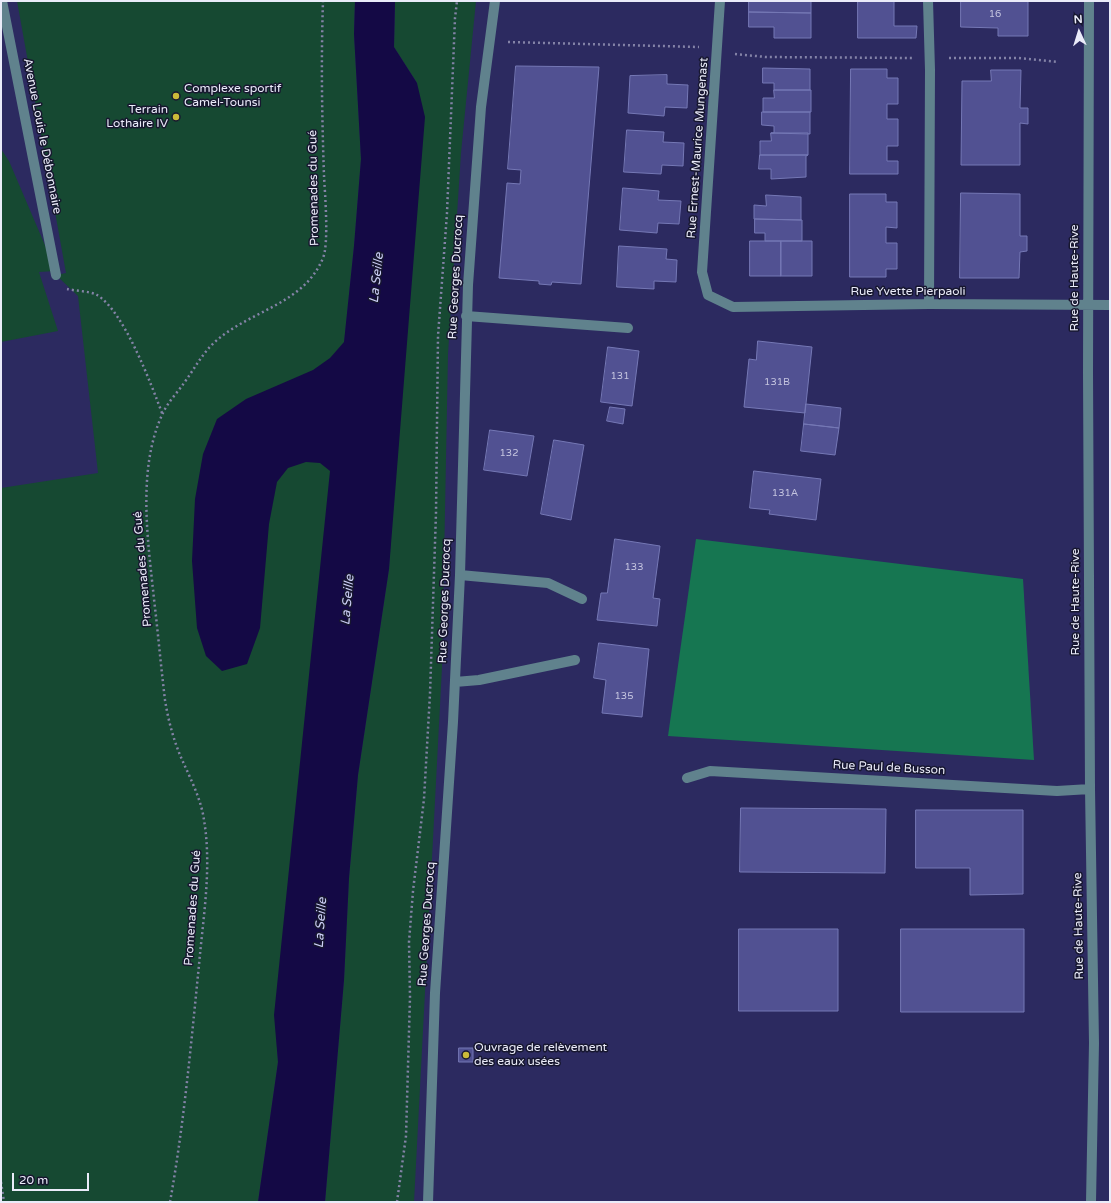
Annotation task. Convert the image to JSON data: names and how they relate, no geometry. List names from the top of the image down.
{
  "streets": {
    "street": [
      "Avenue Louis le Débonnaire",
      "Rue Ernest-Maurice Mungenast",
      "Rue Georges Ducrocq",
      "Rue de Haute-Rive",
      "Rue Yvette Pierpaoli",
      "Rue Paul de Busson"
    ],
    "path": ["Promenades du Gué"]
  },
  "crossings": [
    ["Rue Ernest-Maurice Mungenast", "Rue Yvette Pierpaoli"],
    ["Rue de Haute-Rive", "Rue Yvette Pierpaoli"],
    ["Rue de Haute-Rive", "Rue Paul de Busson"]
  ],
  "water": ["La Seille"],
  "places": ["Complexe sportif Camel-Tounsi", "Terrain Lothaire IV", "Ouvrage de relèvement des eaux usées"],
  "house_numbers": [
    "16",
    "131",
    "131B",
    "132",
    "131A",
    "133",
    "135"
  ],
  "scale_bar": "20 m",
  "north": "top"
}
